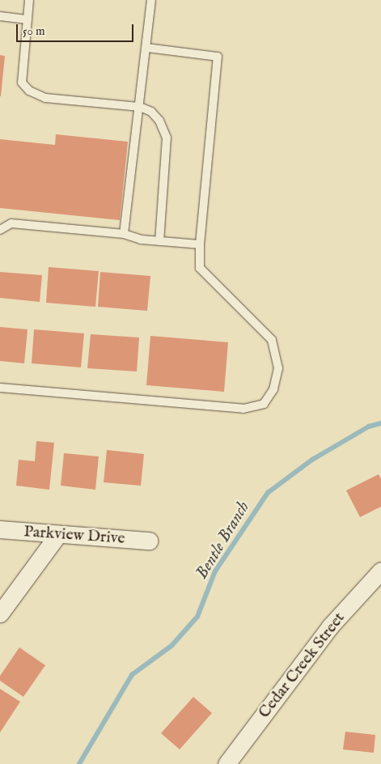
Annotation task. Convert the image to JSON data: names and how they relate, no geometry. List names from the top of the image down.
{
  "streets": {
    "street": ["Parkview Drive", "Cedar Creek Street"]
  },
  "water": ["Bentle Branch"],
  "scale_bar": "50 m"
}
